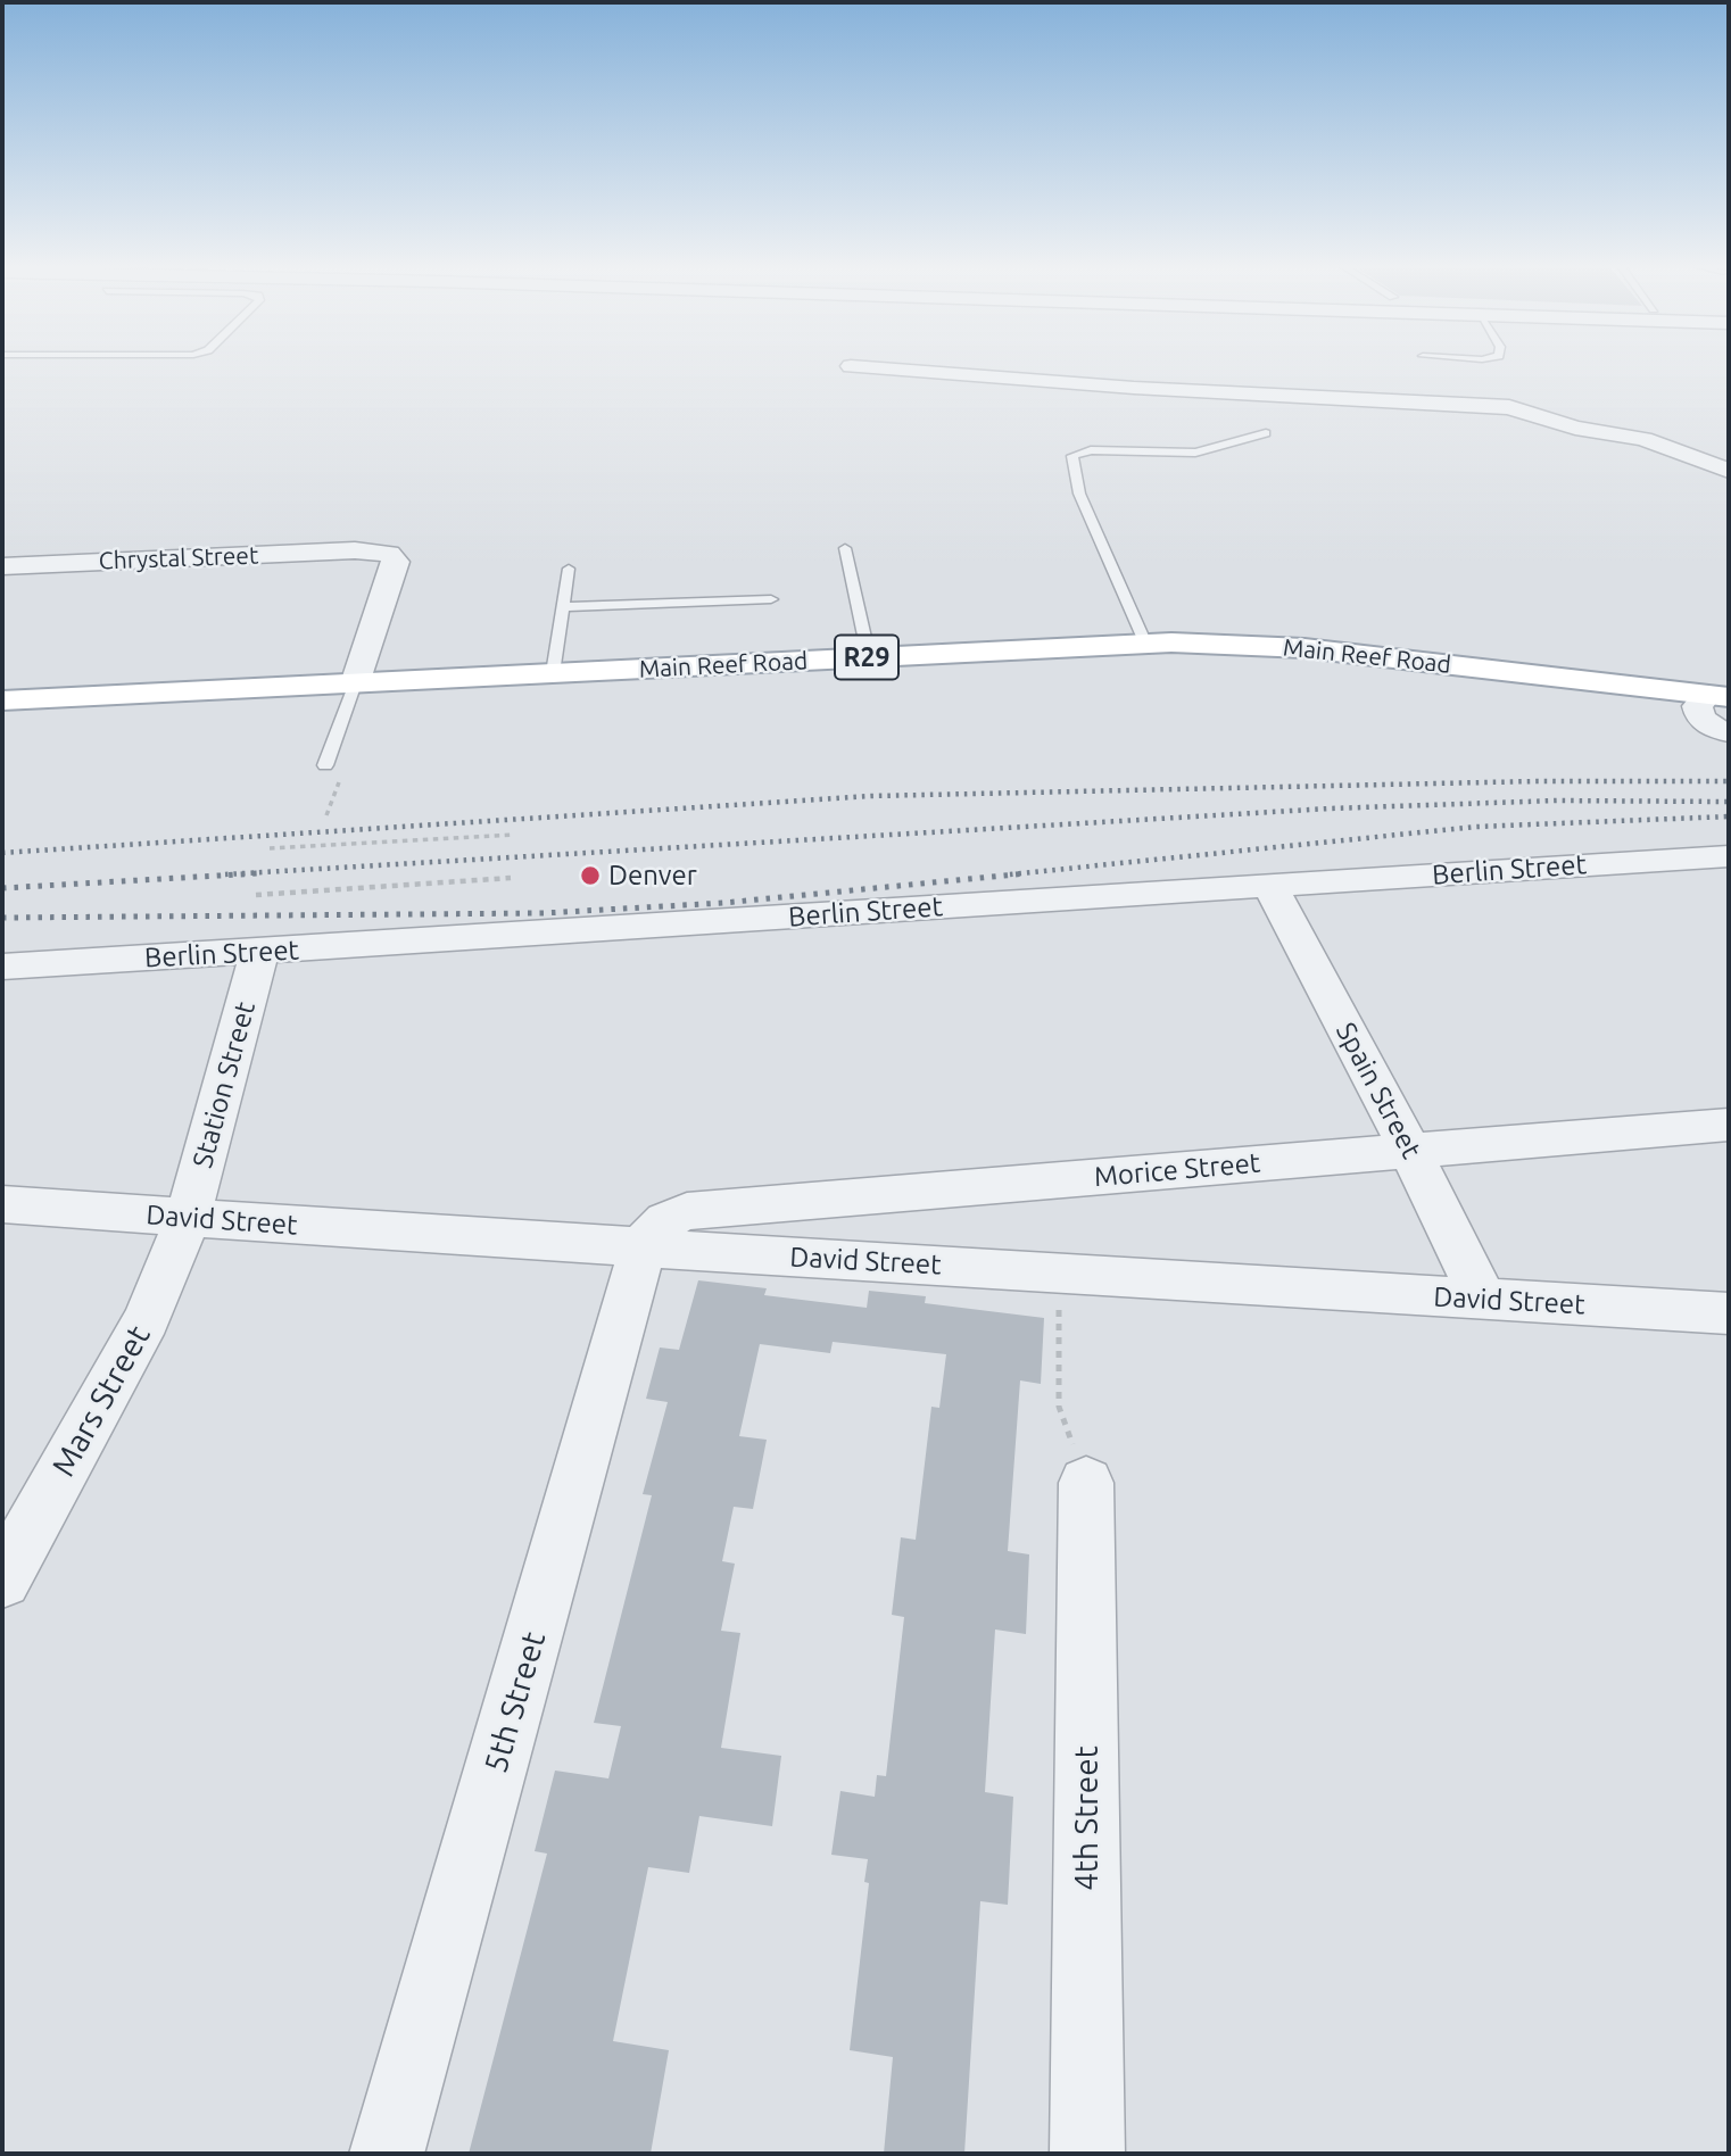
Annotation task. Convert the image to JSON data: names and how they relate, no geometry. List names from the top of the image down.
{
  "streets": {
    "main road": ["Main Reef Road", "R29"],
    "street": [
      "Chrystal Street",
      "Berlin Street",
      "Station Street",
      "Spain Street",
      "Morice Street",
      "David Street",
      "Mars Street",
      "5th Street",
      "4th Street"
    ]
  },
  "crossings": [
    ["Chrystal Street", "Main Reef Road"],
    ["Berlin Street", "Station Street"],
    ["Berlin Street", "Spain Street"],
    ["Station Street", "David Street"],
    ["Station Street", "Mars Street"],
    ["Spain Street", "Morice Street"],
    ["Spain Street", "David Street"],
    ["Morice Street", "David Street"],
    ["Morice Street", "5th Street"],
    ["David Street", "Mars Street"],
    ["David Street", "5th Street"]
  ],
  "places": ["Denver"]
}
